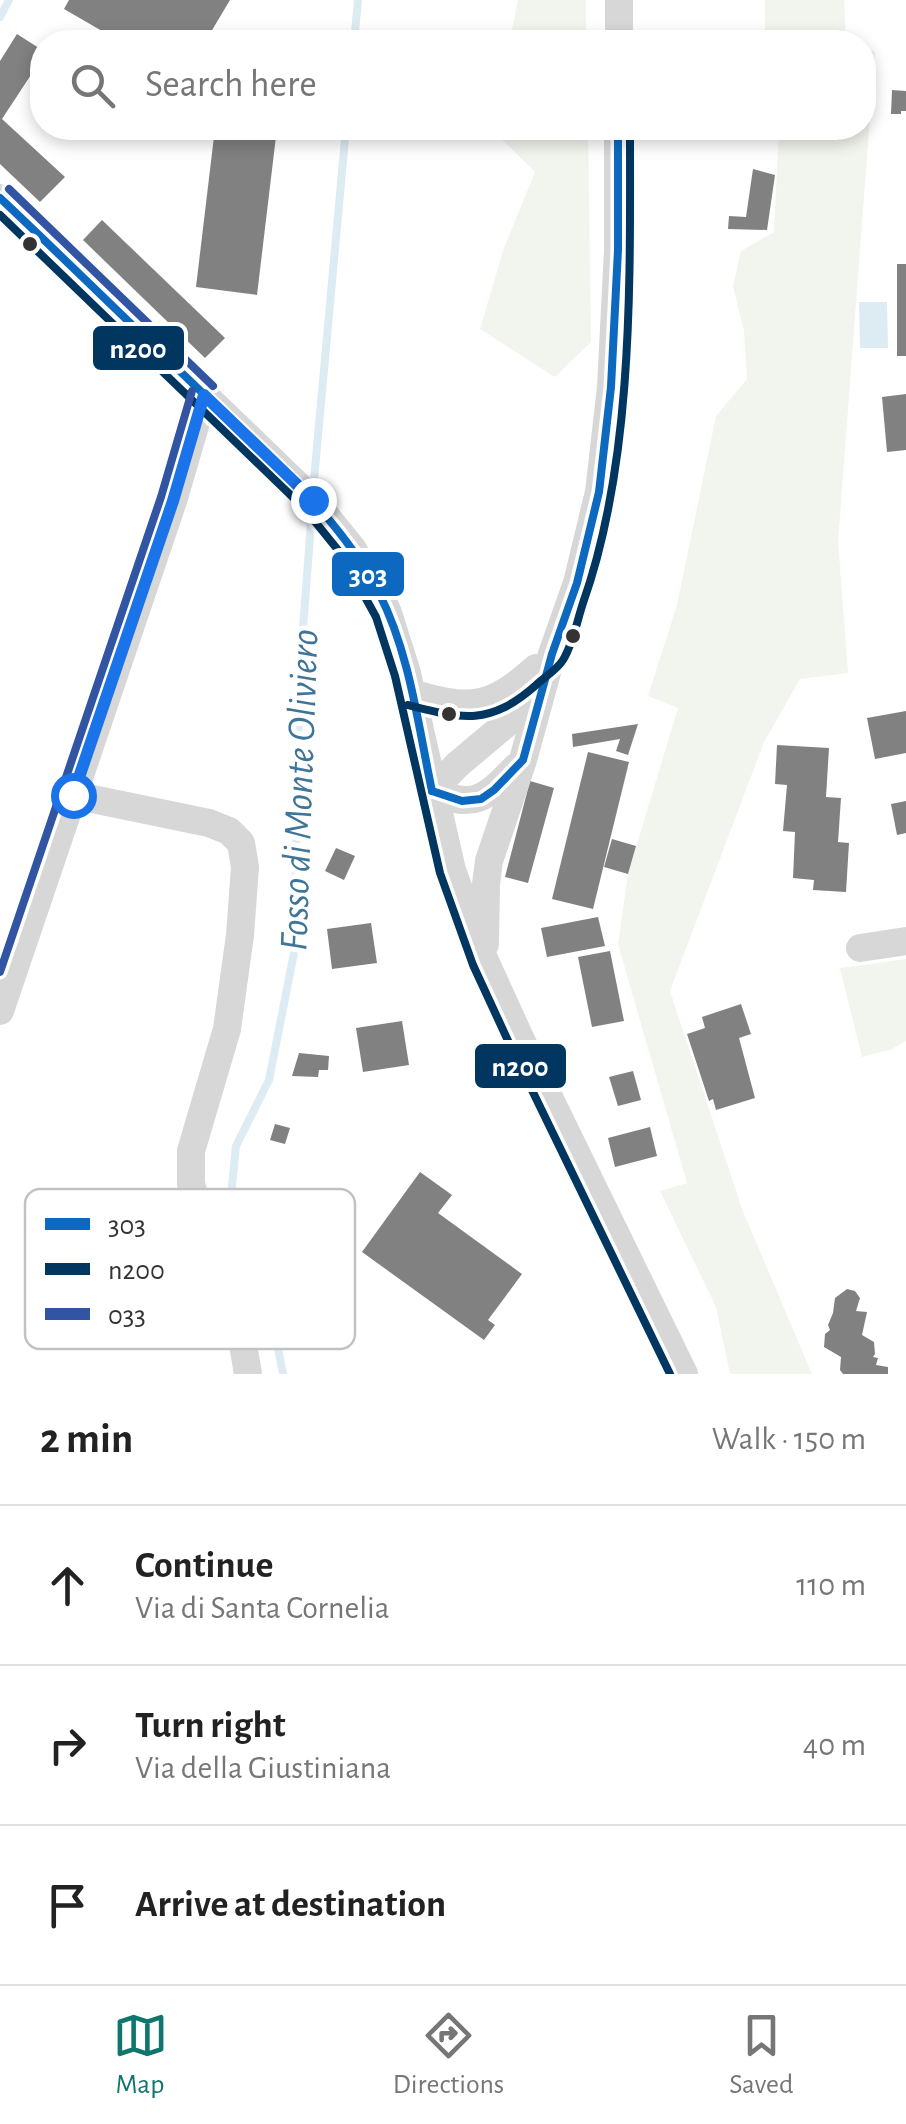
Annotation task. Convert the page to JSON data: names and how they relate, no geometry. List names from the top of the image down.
{
  "water": ["Fosso di Monte Oliviero"],
  "lines": ["transit line 303", "transit line n200", "transit line 033"],
  "legend": ["303", "n200", "033"],
  "page": {
    "search": "Search here",
    "heading": ["2 min", "Walk · 150 m"],
    "list": [
      ["Continue", "Via di Santa Cornelia", "110 m"],
      ["Turn right", "Via della Giustiniana", "40 m"],
      "Arrive at destination"
    ],
    "nav": ["Map", "Directions", "Saved"]
  }
}
